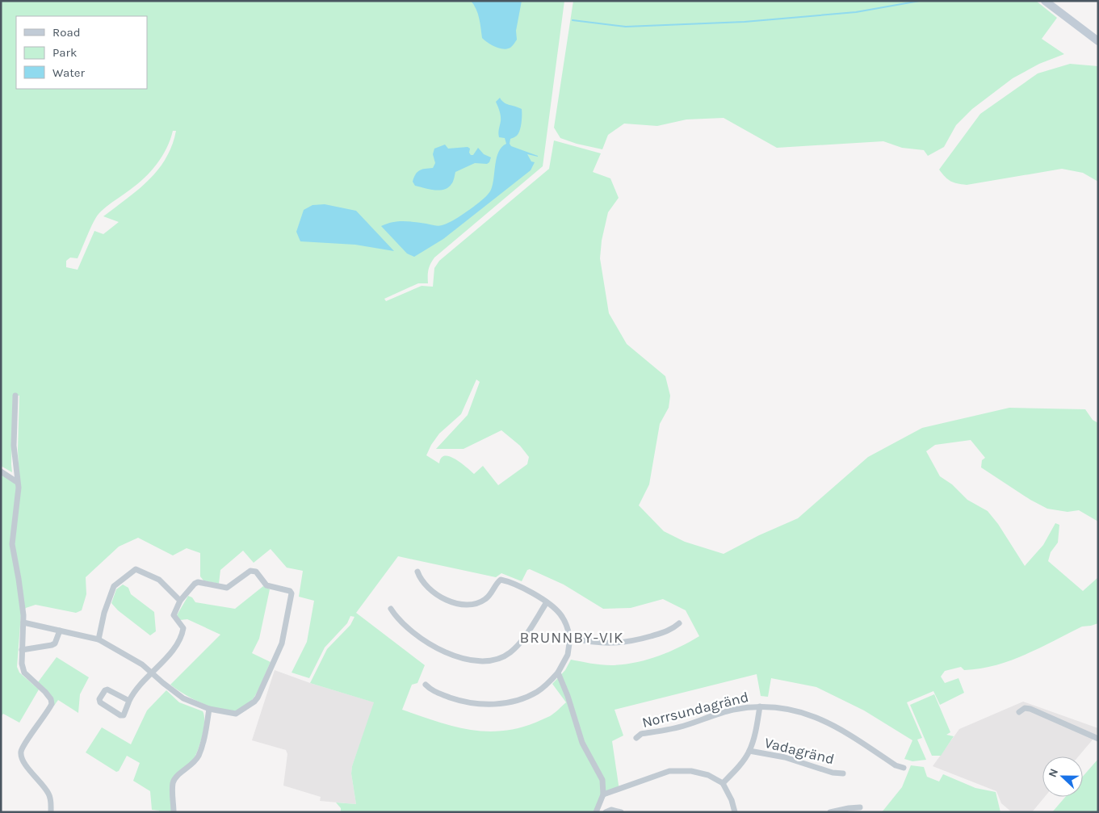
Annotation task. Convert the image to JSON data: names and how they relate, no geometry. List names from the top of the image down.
{
  "streets": {
    "street": ["Norrsundagränd", "Vadagränd"]
  },
  "districts": ["BRUNNBY-VIK"],
  "legend": ["Road", "Park", "Water"],
  "north": "left"
}
